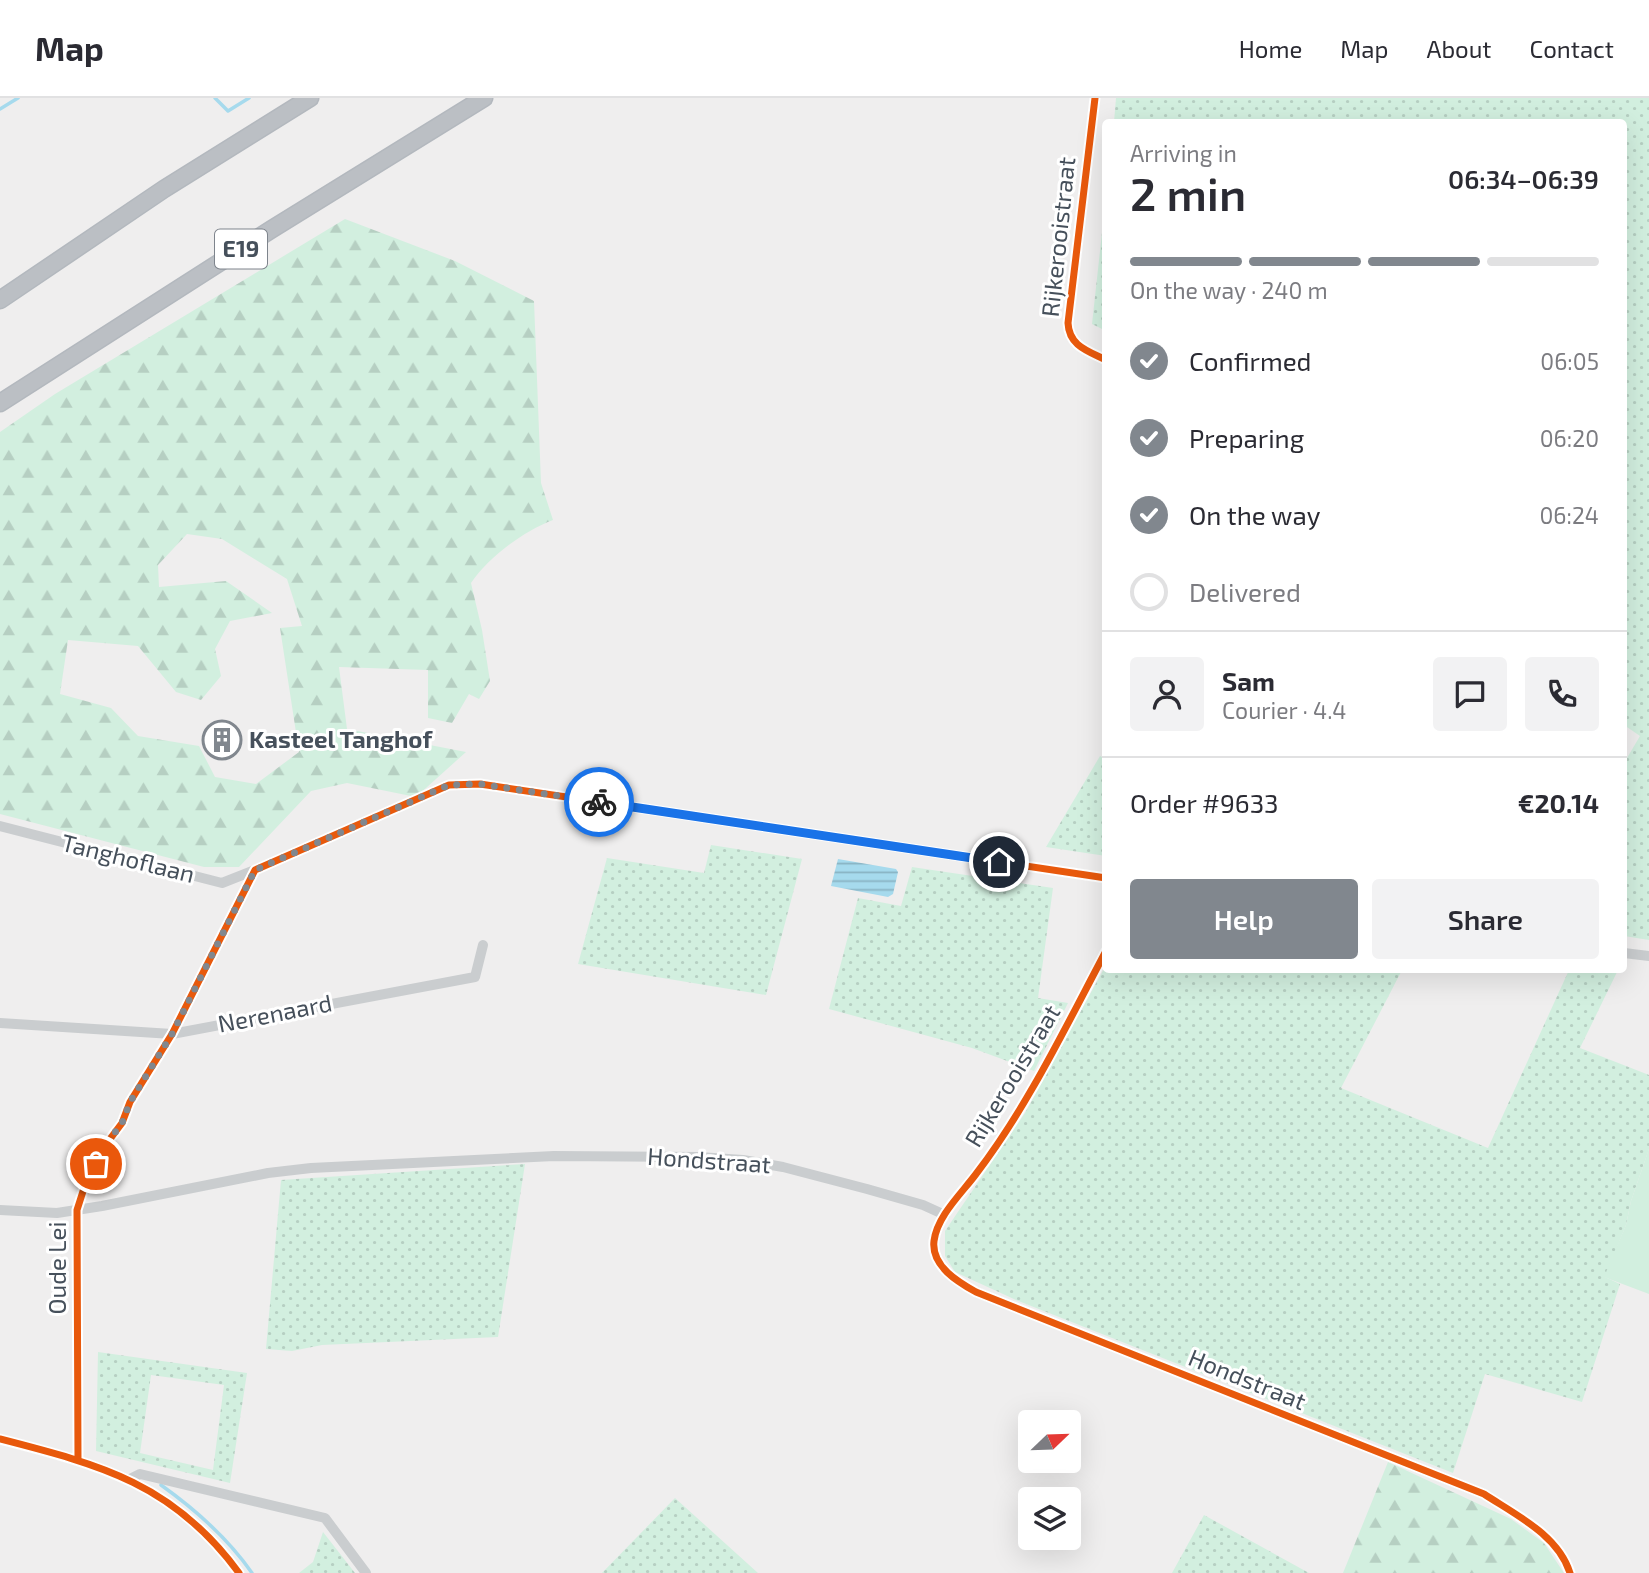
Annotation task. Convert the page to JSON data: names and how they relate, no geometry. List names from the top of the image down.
{
  "streets": {
    "highway": ["E19"],
    "street": [
      "Rijkerooistraat",
      "Tanghoflaan",
      "Nerenaard",
      "Hondstraat",
      "Oude Lei"
    ]
  },
  "crossings": [
    ["Rijkerooistraat", "Hondstraat"],
    ["Tanghoflaan", "Oude Lei"],
    ["Nerenaard", "Oude Lei"],
    ["Hondstraat", "Oude Lei"]
  ],
  "places": {
    "building": ["Kasteel Tanghof"]
  },
  "north": "top right",
  "page": {
    "header": "Map",
    "nav": [
      "Home",
      "Map",
      "About",
      "Contact"
    ],
    "heading": ["2 min", "Arriving in", "06:34–06:39"],
    "panel": [
      "Sam",
      "Courier · 4.4",
      "Order #9633",
      "€20.14"
    ],
    "bar": "On the way · 240 m",
    "list": [
      ["Confirmed", "06:05"],
      ["Preparing", "06:20"],
      ["On the way", "06:24"],
      "Delivered"
    ],
    "buttons": ["Help", "Share"]
  }
}
